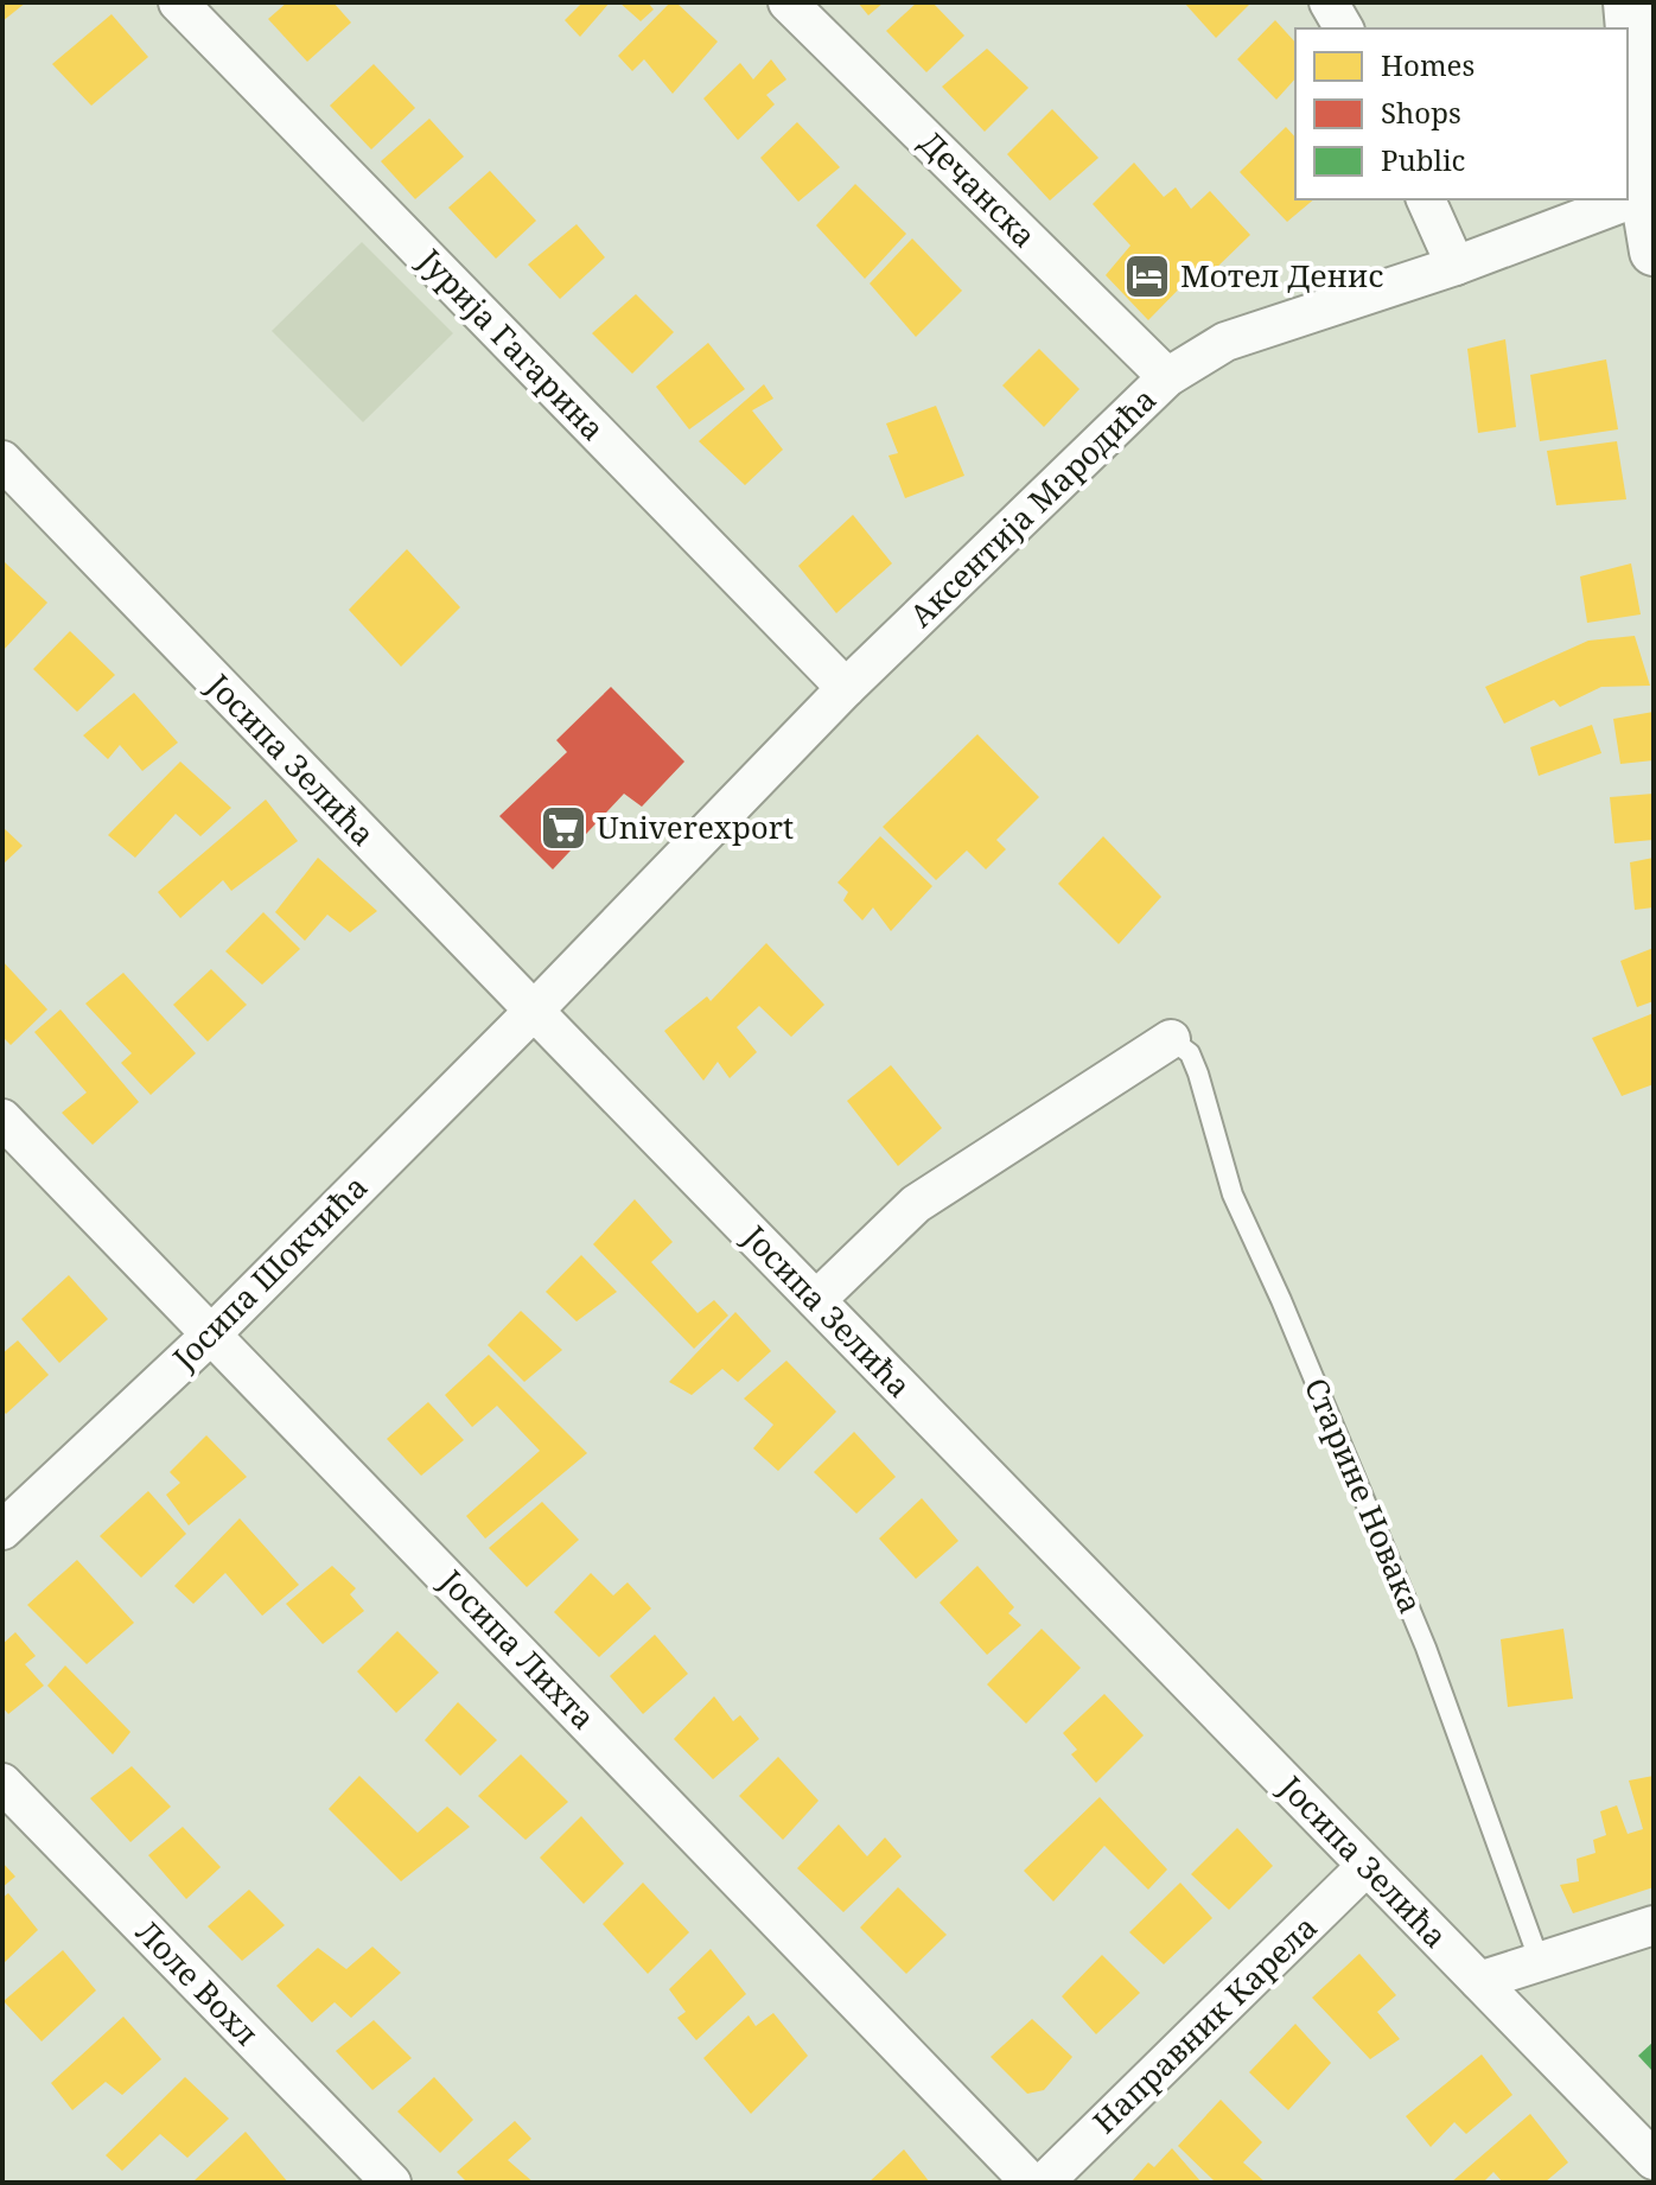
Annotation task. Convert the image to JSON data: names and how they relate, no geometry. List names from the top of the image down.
{
  "streets": {
    "street": [
      "Дечанска",
      "Јурија Гагарина",
      "Аксентија Мародића",
      "Јосипа Зелића",
      "Јосипа Шокчића",
      "Јосипа Лихта",
      "Лоле Вохл",
      "Направник Карела"
    ],
    "lane": ["Старине Новака"]
  },
  "crossings": [
    ["Дечанска", "Аксентија Мародића"],
    ["Јурија Гагарина", "Аксентија Мародића"],
    ["Аксентија Мародића", "Јосипа Зелића"],
    ["Аксентија Мародића", "Јосипа Шокчића"],
    ["Јосипа Зелића", "Јосипа Шокчића"],
    ["Јосипа Зелића", "Направник Карела"],
    ["Јосипа Шокчића", "Јосипа Лихта"]
  ],
  "places": {
    "hotel": ["Мотел Денис"],
    "supermarket": ["Univerexport"]
  },
  "legend": ["Homes", "Shops", "Public"]
}
